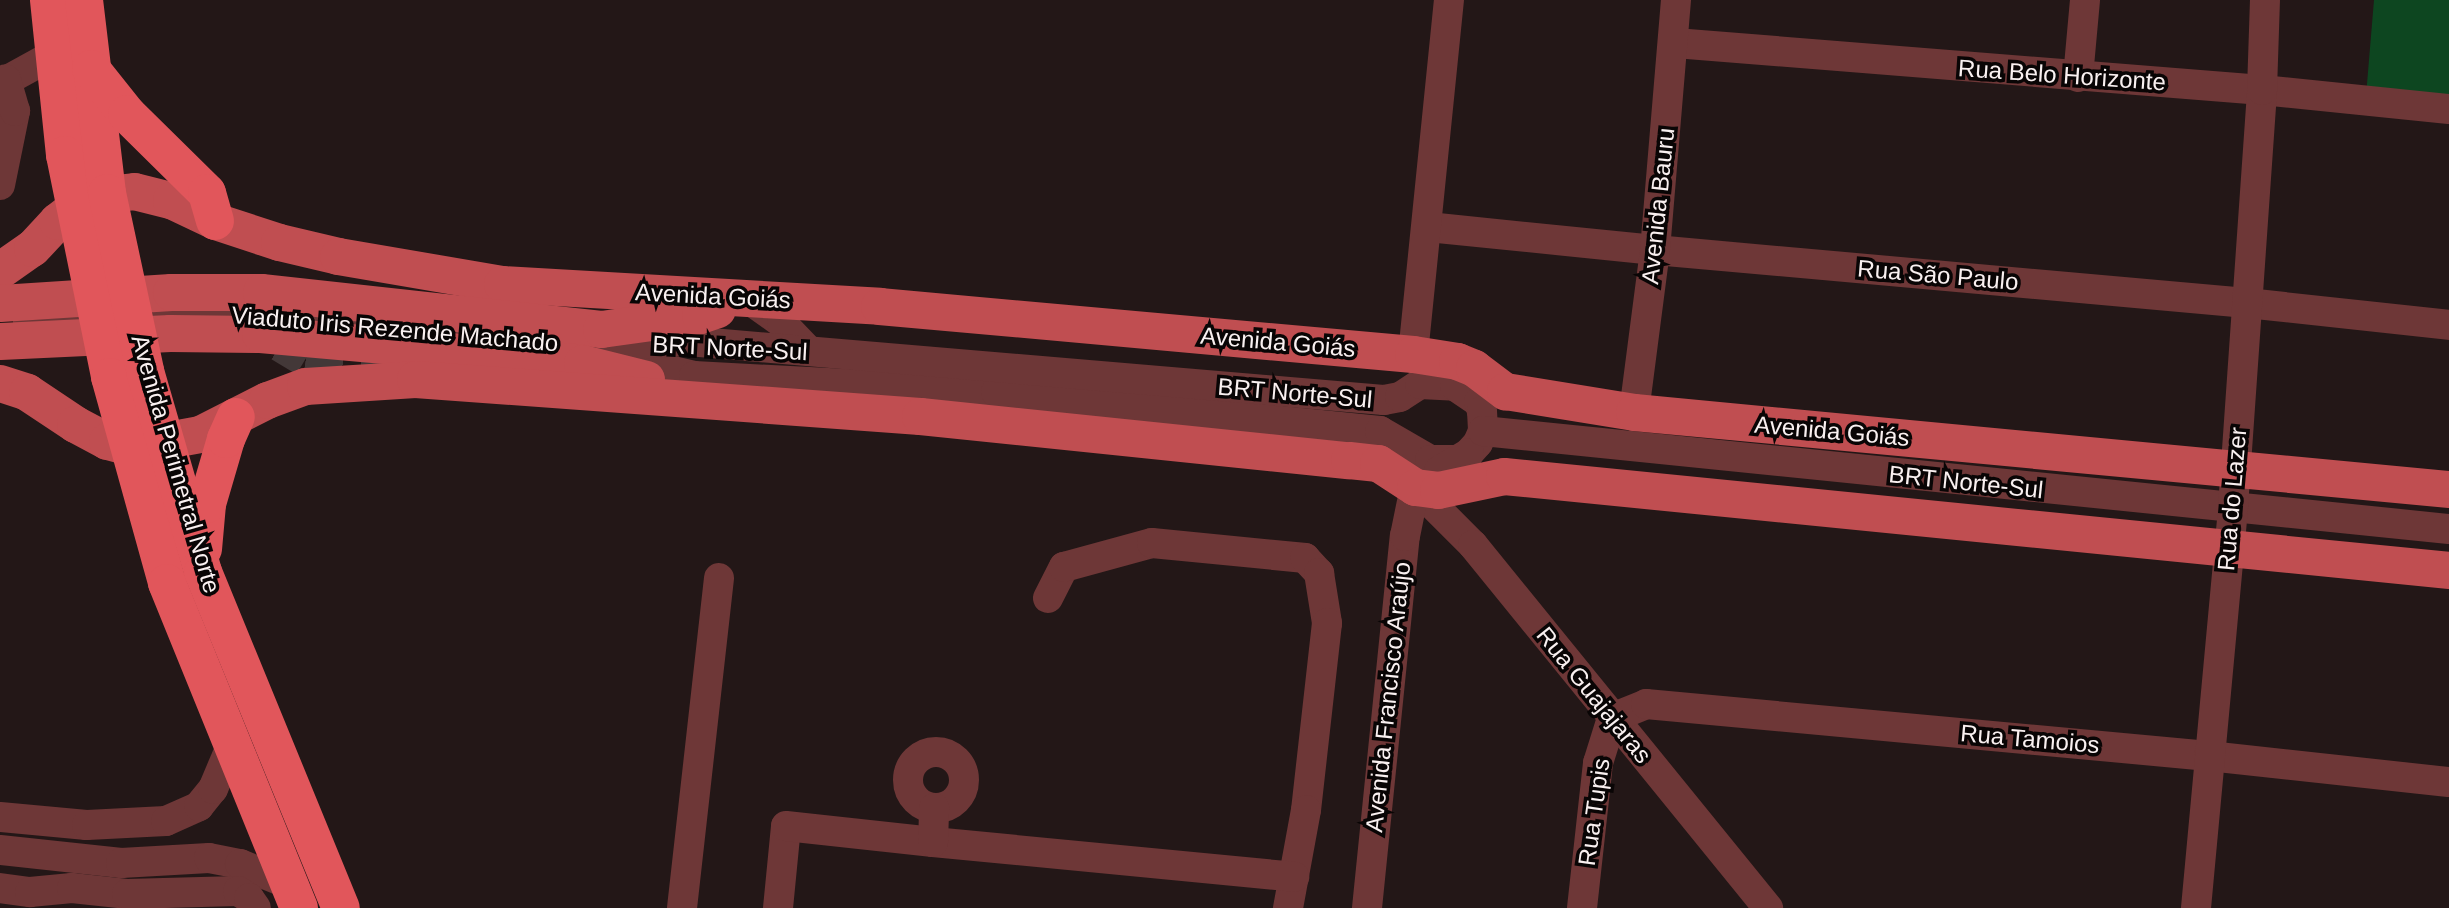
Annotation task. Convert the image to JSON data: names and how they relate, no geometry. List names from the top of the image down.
{
  "streets": {
    "highway": ["Avenida Perimetral Norte"],
    "main road": ["Avenida Goiás"],
    "street": [
      "Rua Belo Horizonte",
      "Avenida Bauru",
      "Rua São Paulo",
      "Viaduto Iris Rezende Machado",
      "BRT Norte-Sul",
      "Rua do Lazer",
      "Rua Guajajaras",
      "Avenida Francisco Araújo",
      "Rua Tamoios",
      "Rua Tupis"
    ]
  },
  "crossings": [
    ["Rua Belo Horizonte", "Avenida Bauru"],
    ["Rua Belo Horizonte", "Rua do Lazer"],
    ["Avenida Bauru", "Rua São Paulo"],
    ["Avenida Bauru", "Avenida Goiás"],
    ["Rua São Paulo", "Rua do Lazer"],
    ["Avenida Goiás", "Avenida Perimetral Norte"],
    ["Avenida Goiás", "Rua do Lazer"],
    ["Viaduto Iris Rezende Machado", "BRT Norte-Sul"],
    ["BRT Norte-Sul", "Rua do Lazer"],
    ["Rua do Lazer", "Rua Tamoios"],
    ["Rua Guajajaras", "Avenida Francisco Araújo"],
    ["Rua Guajajaras", "Rua Tamoios"],
    ["Rua Guajajaras", "Rua Tupis"],
    ["Rua Tamoios", "Rua Tupis"]
  ]
}
